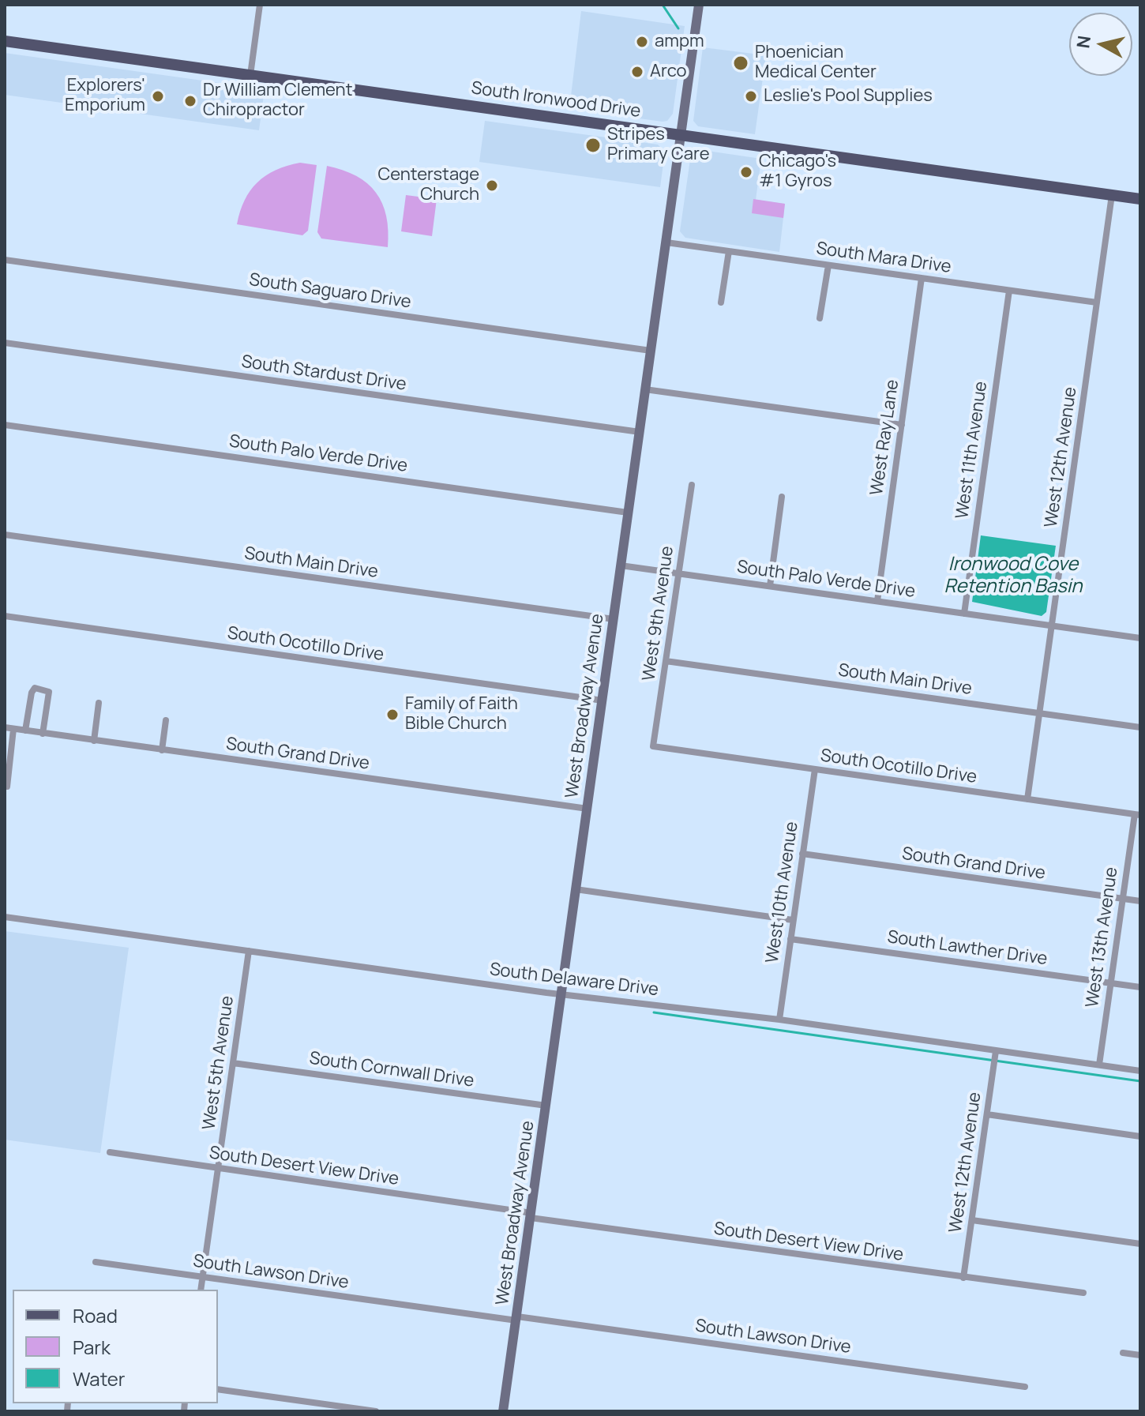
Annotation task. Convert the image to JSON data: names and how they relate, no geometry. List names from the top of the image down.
{
  "streets": {
    "main road": ["South Ironwood Drive", "West Broadway Avenue"],
    "street": [
      "South Mara Drive",
      "South Saguaro Drive",
      "South Stardust Drive",
      "West Ray Lane",
      "West 11th Avenue",
      "South Palo Verde Drive",
      "West 12th Avenue",
      "South Main Drive",
      "West 9th Avenue",
      "South Ocotillo Drive",
      "South Grand Drive",
      "West 10th Avenue",
      "West 13th Avenue",
      "South Lawther Drive",
      "South Delaware Drive",
      "West 5th Avenue",
      "South Cornwall Drive",
      "South Desert View Drive",
      "South Lawson Drive"
    ]
  },
  "crossings": [
    ["South Ironwood Drive", "West 12th Avenue"],
    ["South Ironwood Drive", "West Broadway Avenue"],
    ["South Mara Drive", "West Ray Lane"],
    ["South Mara Drive", "West 11th Avenue"],
    ["South Mara Drive", "West 12th Avenue"],
    ["South Mara Drive", "West Broadway Avenue"],
    ["South Saguaro Drive", "West Broadway Avenue"],
    ["South Stardust Drive", "West Broadway Avenue"],
    ["West Ray Lane", "South Palo Verde Drive"],
    ["West 11th Avenue", "South Palo Verde Drive"],
    ["South Palo Verde Drive", "West 12th Avenue"],
    ["South Palo Verde Drive", "West 9th Avenue"],
    ["South Palo Verde Drive", "West Broadway Avenue"],
    ["West 12th Avenue", "South Main Drive"],
    ["West 12th Avenue", "South Ocotillo Drive"],
    ["West 12th Avenue", "South Delaware Drive"],
    ["West 12th Avenue", "South Desert View Drive"],
    ["South Main Drive", "West 9th Avenue"],
    ["South Main Drive", "West Broadway Avenue"],
    ["West 9th Avenue", "South Ocotillo Drive"],
    ["South Ocotillo Drive", "West Broadway Avenue"],
    ["South Ocotillo Drive", "West 10th Avenue"],
    ["South Ocotillo Drive", "West 13th Avenue"],
    ["West Broadway Avenue", "South Grand Drive"],
    ["West Broadway Avenue", "South Delaware Drive"],
    ["West Broadway Avenue", "South Cornwall Drive"],
    ["West Broadway Avenue", "South Desert View Drive"],
    ["West Broadway Avenue", "South Lawson Drive"],
    ["South Grand Drive", "West 10th Avenue"],
    ["South Grand Drive", "West 13th Avenue"],
    ["West 10th Avenue", "South Lawther Drive"],
    ["West 10th Avenue", "South Delaware Drive"],
    ["West 13th Avenue", "South Lawther Drive"],
    ["West 13th Avenue", "South Delaware Drive"],
    ["South Delaware Drive", "West 5th Avenue"],
    ["West 5th Avenue", "South Cornwall Drive"],
    ["West 5th Avenue", "South Desert View Drive"],
    ["West 5th Avenue", "South Lawson Drive"]
  ],
  "water": ["Ironwood Cove Retention Basin"],
  "places": [
    "ampm",
    "Phoenician Medical Center",
    "Arco",
    "Explorers' Emporium",
    "Leslie's Pool Supplies",
    "Dr William Clement Chiropractor",
    "Stripes Primary Care",
    "Chicago's #1 Gyros",
    "Centerstage Church",
    "Family of Faith Bible Church"
  ],
  "legend": ["Road", "Park", "Water"],
  "north": "left"
}
